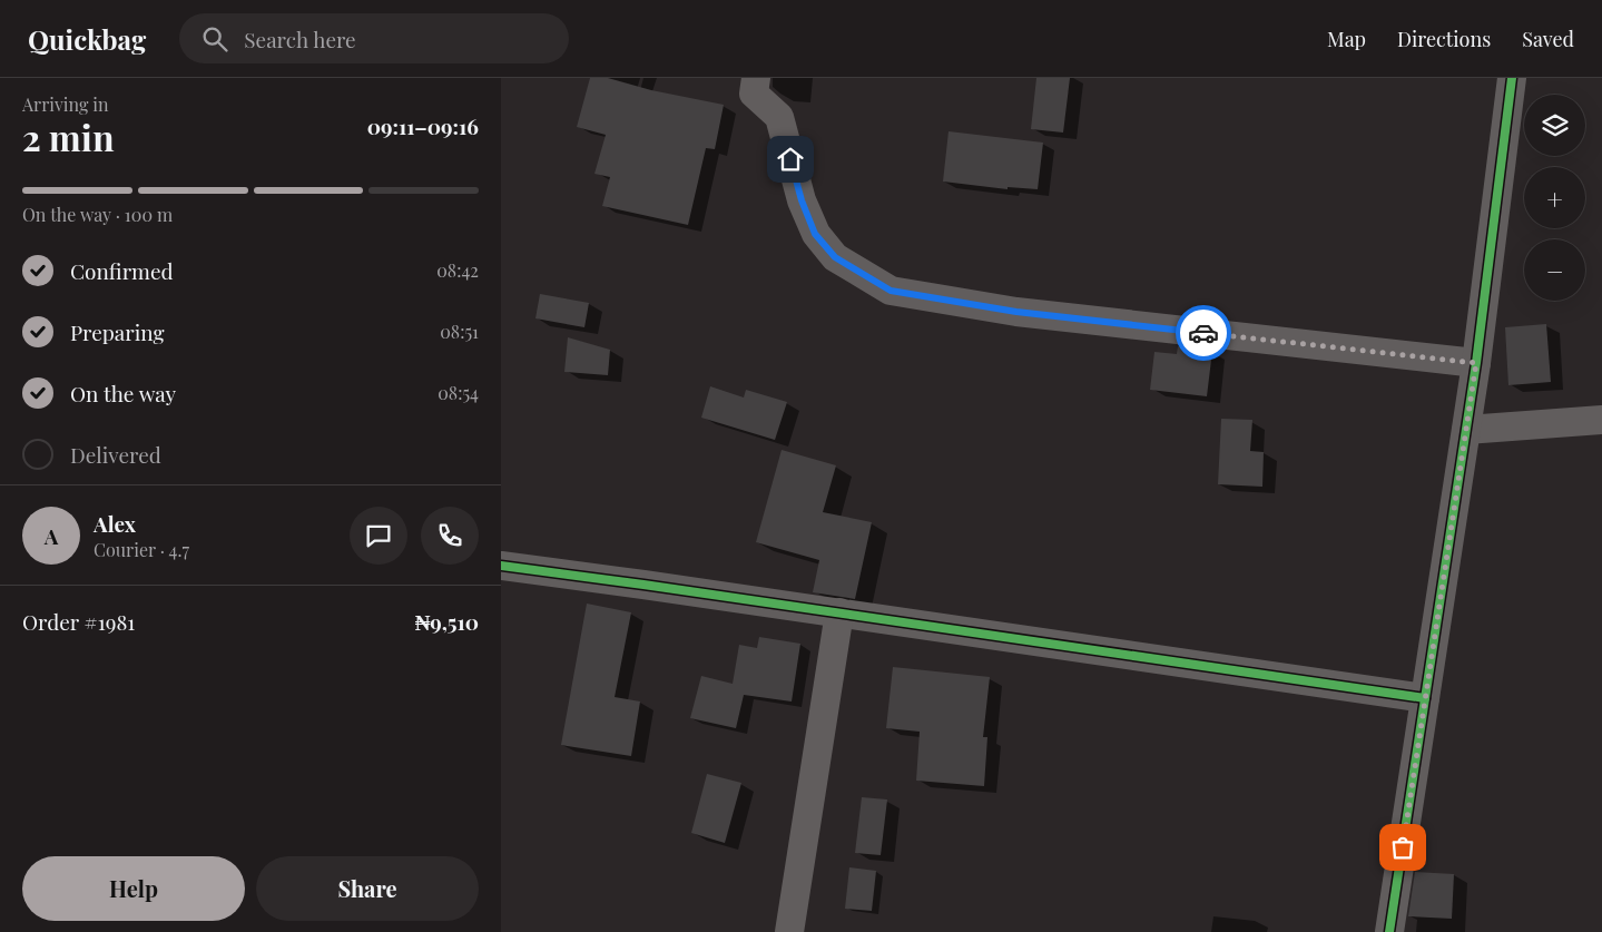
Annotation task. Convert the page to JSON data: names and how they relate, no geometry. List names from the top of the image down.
{
  "page": {
    "header": "Quickbag",
    "search": "Search here",
    "nav": ["Map", "Directions", "Saved"],
    "heading": ["2 min", "Arriving in", "09:11–09:16"],
    "panel": [
      "Alex",
      "Courier · 4.7",
      "Order #1981",
      "₦9,510"
    ],
    "map_buttons": ["+", "−"],
    "bar": "On the way · 100 m",
    "list": [
      ["Confirmed", "08:42"],
      ["Preparing", "08:51"],
      ["On the way", "08:54"],
      "Delivered"
    ],
    "round": "A",
    "buttons": ["Help", "Share"]
  }
}
